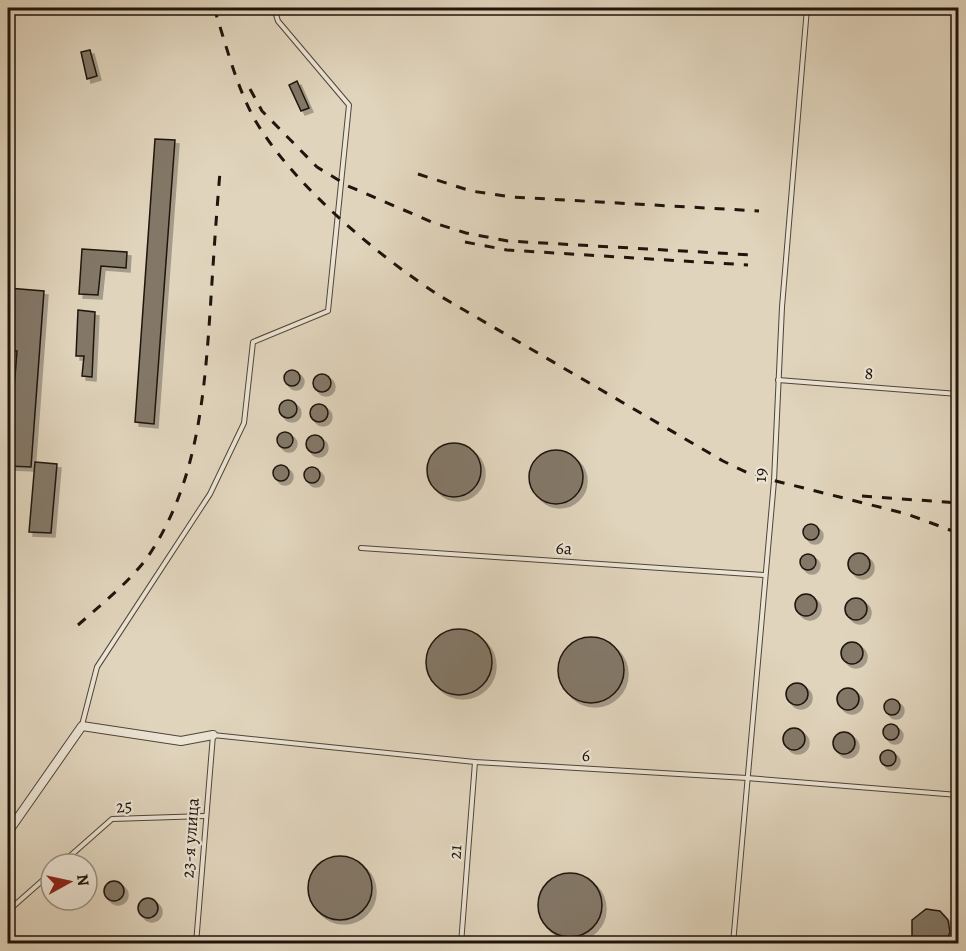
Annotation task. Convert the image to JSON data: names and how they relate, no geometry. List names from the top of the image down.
{
  "streets": {
    "lane": [
      "8",
      "19",
      "6a",
      "6",
      "25",
      "23-я улица",
      "21"
    ]
  },
  "crossings": [
    ["8", "19"],
    ["19", "6a"],
    ["19", "6"],
    ["6", "23-я улица"],
    ["6", "21"],
    ["25", "23-я улица"]
  ],
  "north": "right"
}
